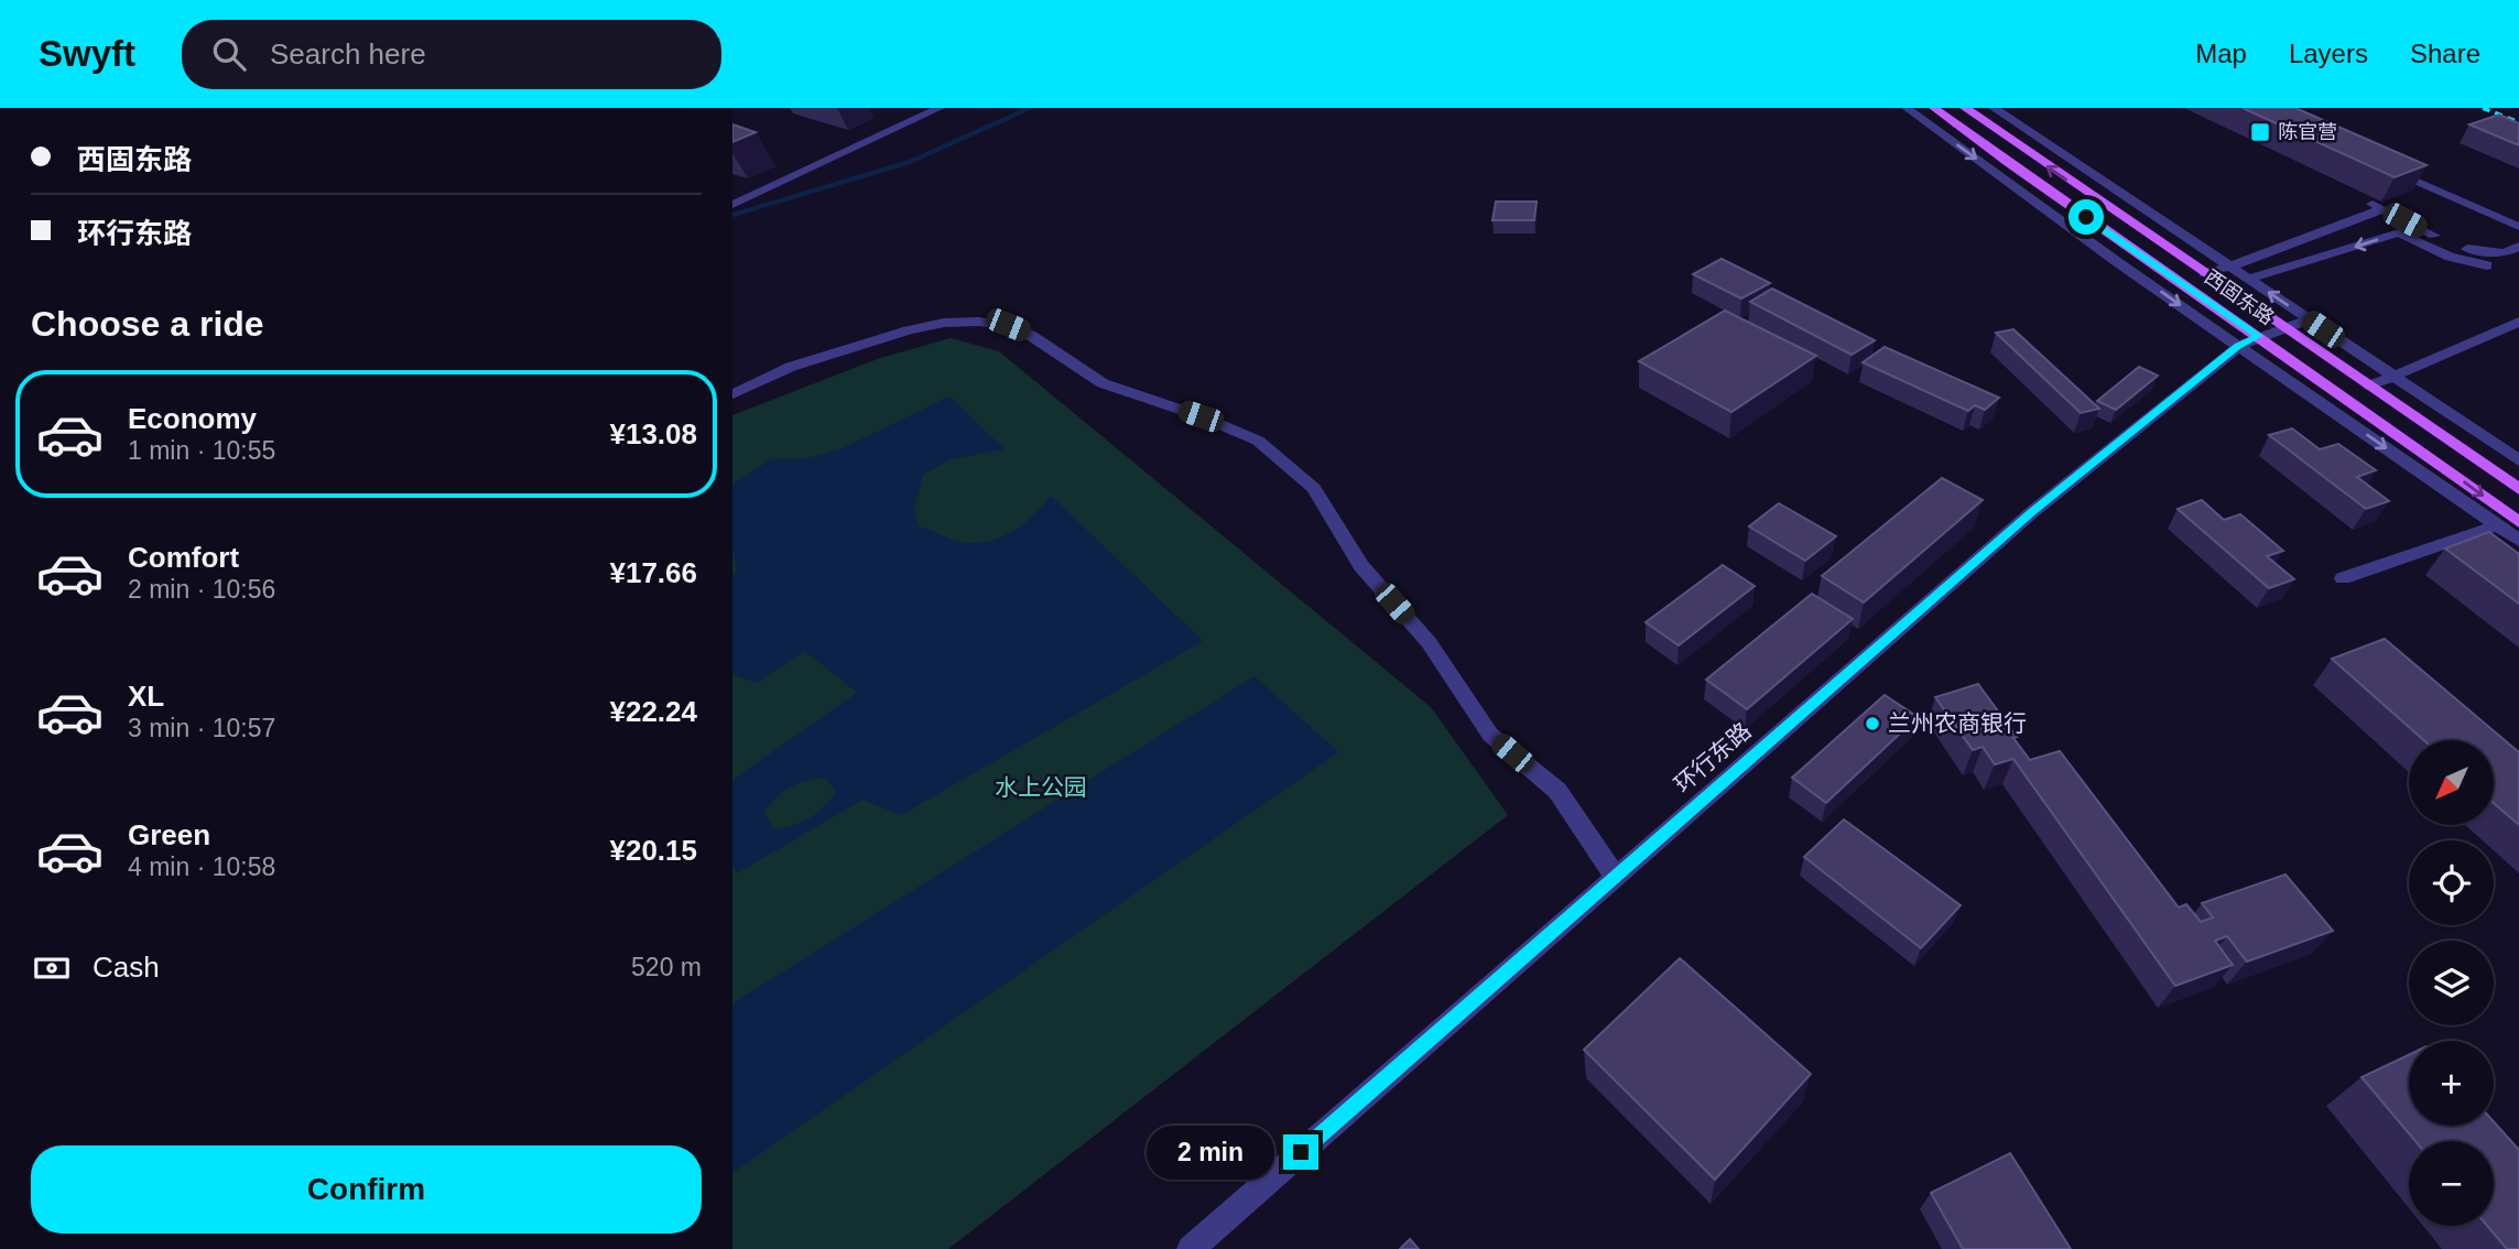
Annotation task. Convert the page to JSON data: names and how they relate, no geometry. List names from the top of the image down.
{
  "streets": {
    "main road": ["西固东路"],
    "street": ["环行东路"]
  },
  "crossings": [
    ["西固东路", "环行东路"]
  ],
  "parks": ["水上公园"],
  "places": {
    "transit": ["陈官营"],
    "other": ["兰州农商银行"]
  },
  "north": "bottom left",
  "page": {
    "header": "Swyft",
    "search": "Search here",
    "nav": ["Map", "Layers", "Share"],
    "banner": ["西固东路", "环行东路"],
    "heading": "Choose a ride",
    "list": [
      {
        "name": "Economy",
        "note": "1 min · 10:55",
        "value": "¥13.08"
      },
      {
        "name": "Comfort",
        "note": "2 min · 10:56",
        "value": "¥17.66"
      },
      {
        "name": "XL",
        "note": "3 min · 10:57",
        "value": "¥22.24"
      },
      {
        "name": "Green",
        "note": "4 min · 10:58",
        "value": "¥20.15"
      }
    ],
    "map_buttons": ["+", "−"],
    "pay": ["Cash", "520 m"],
    "bubble": "2 min",
    "buttons": "Confirm"
  }
}
